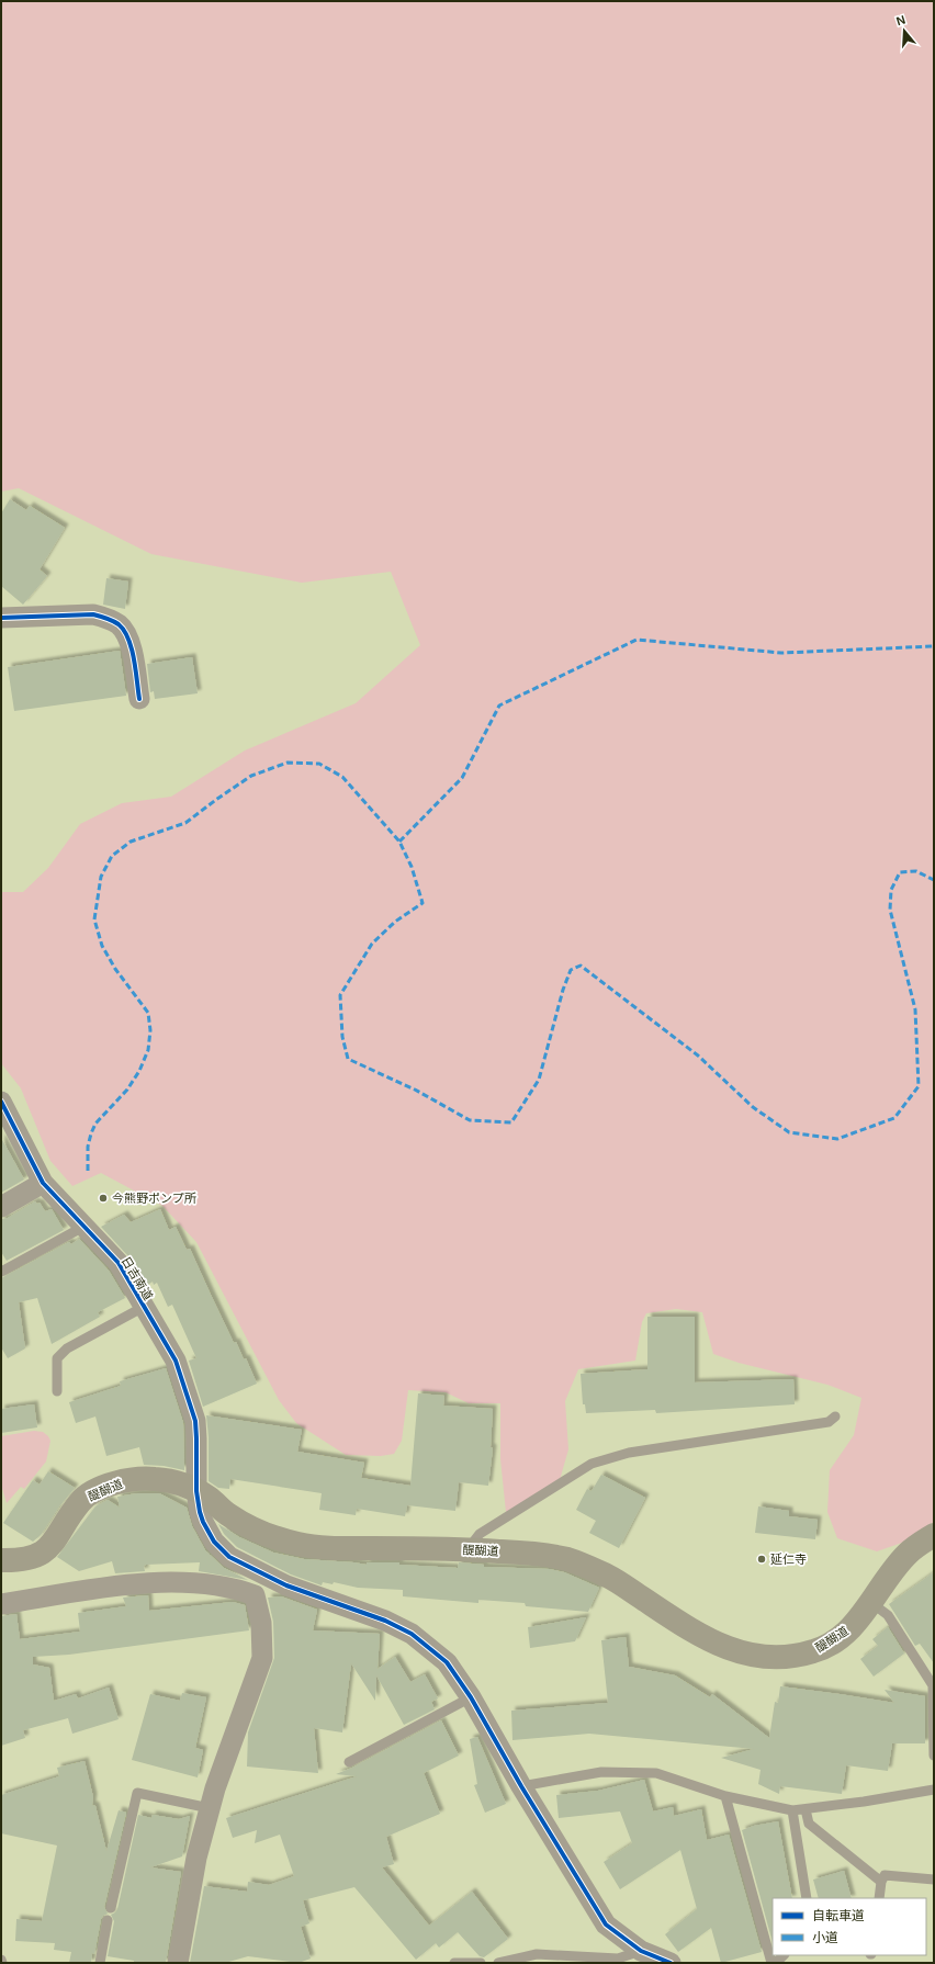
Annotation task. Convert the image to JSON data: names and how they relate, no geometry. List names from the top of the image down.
{
  "streets": {
    "main road": ["醍醐道"],
    "street": ["日吉南道"]
  },
  "crossings": [
    ["日吉南道", "醍醐道"]
  ],
  "places": ["今熊野ポンプ所", "延仁寺"],
  "legend": ["自転車道", "小道"],
  "north": "top"
}
